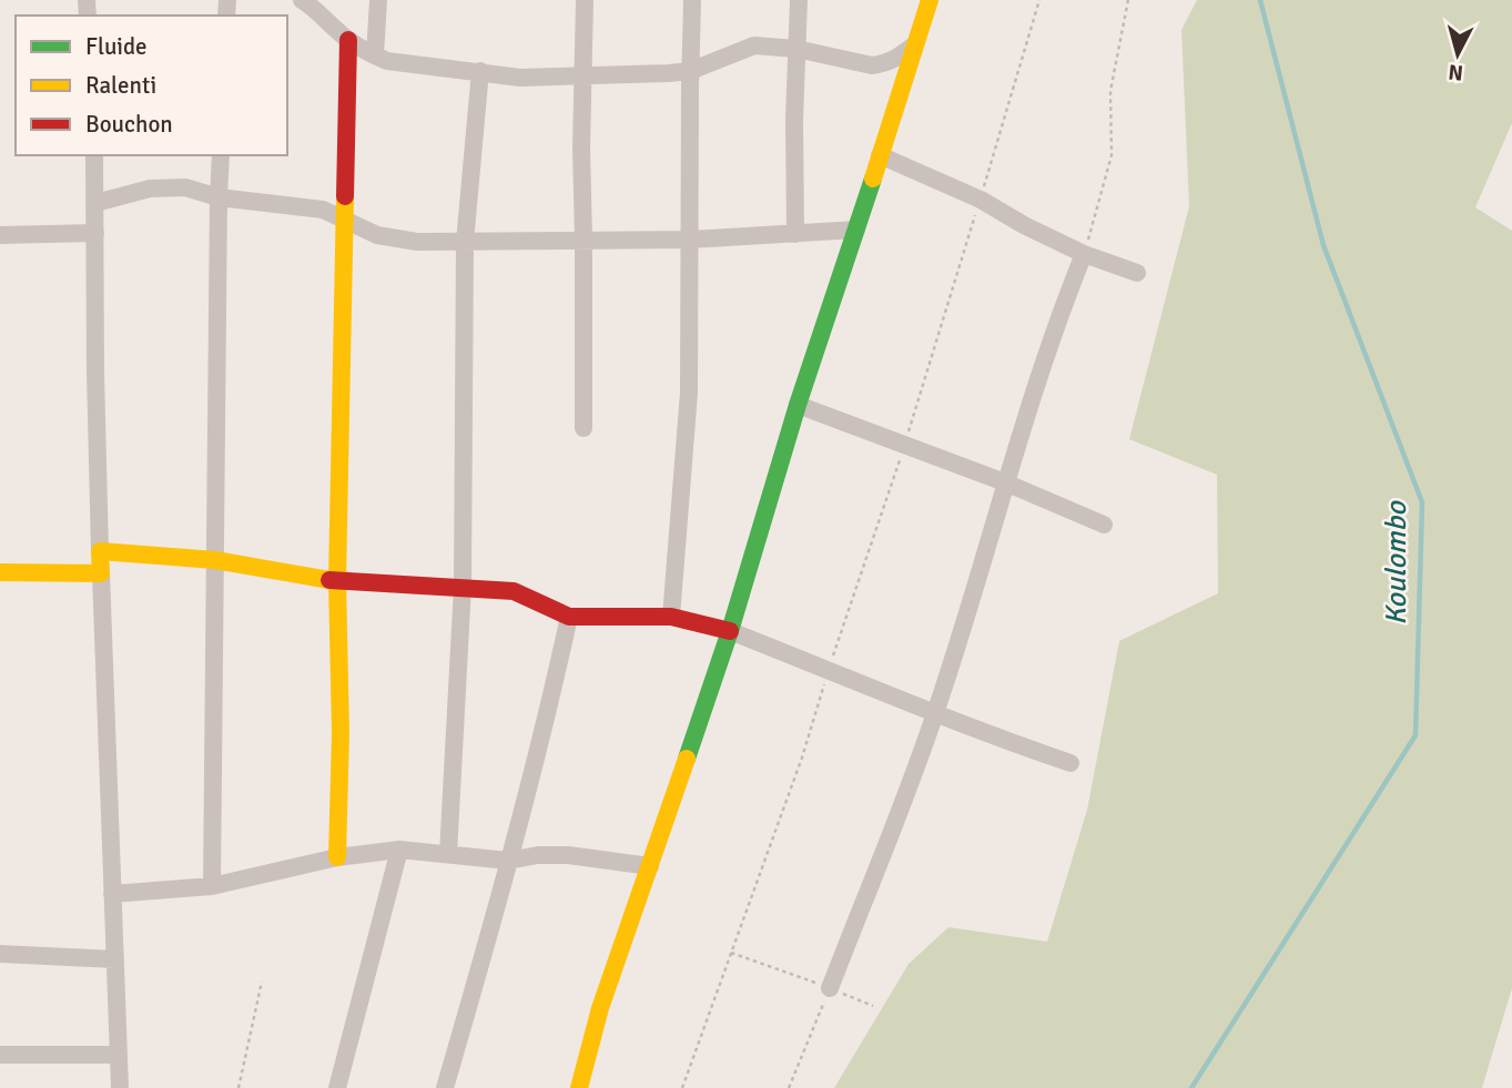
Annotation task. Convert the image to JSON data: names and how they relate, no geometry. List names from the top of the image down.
{
  "water": ["Koulombo"],
  "legend": ["Fluide", "Ralenti", "Bouchon"],
  "north": "bottom"
}
